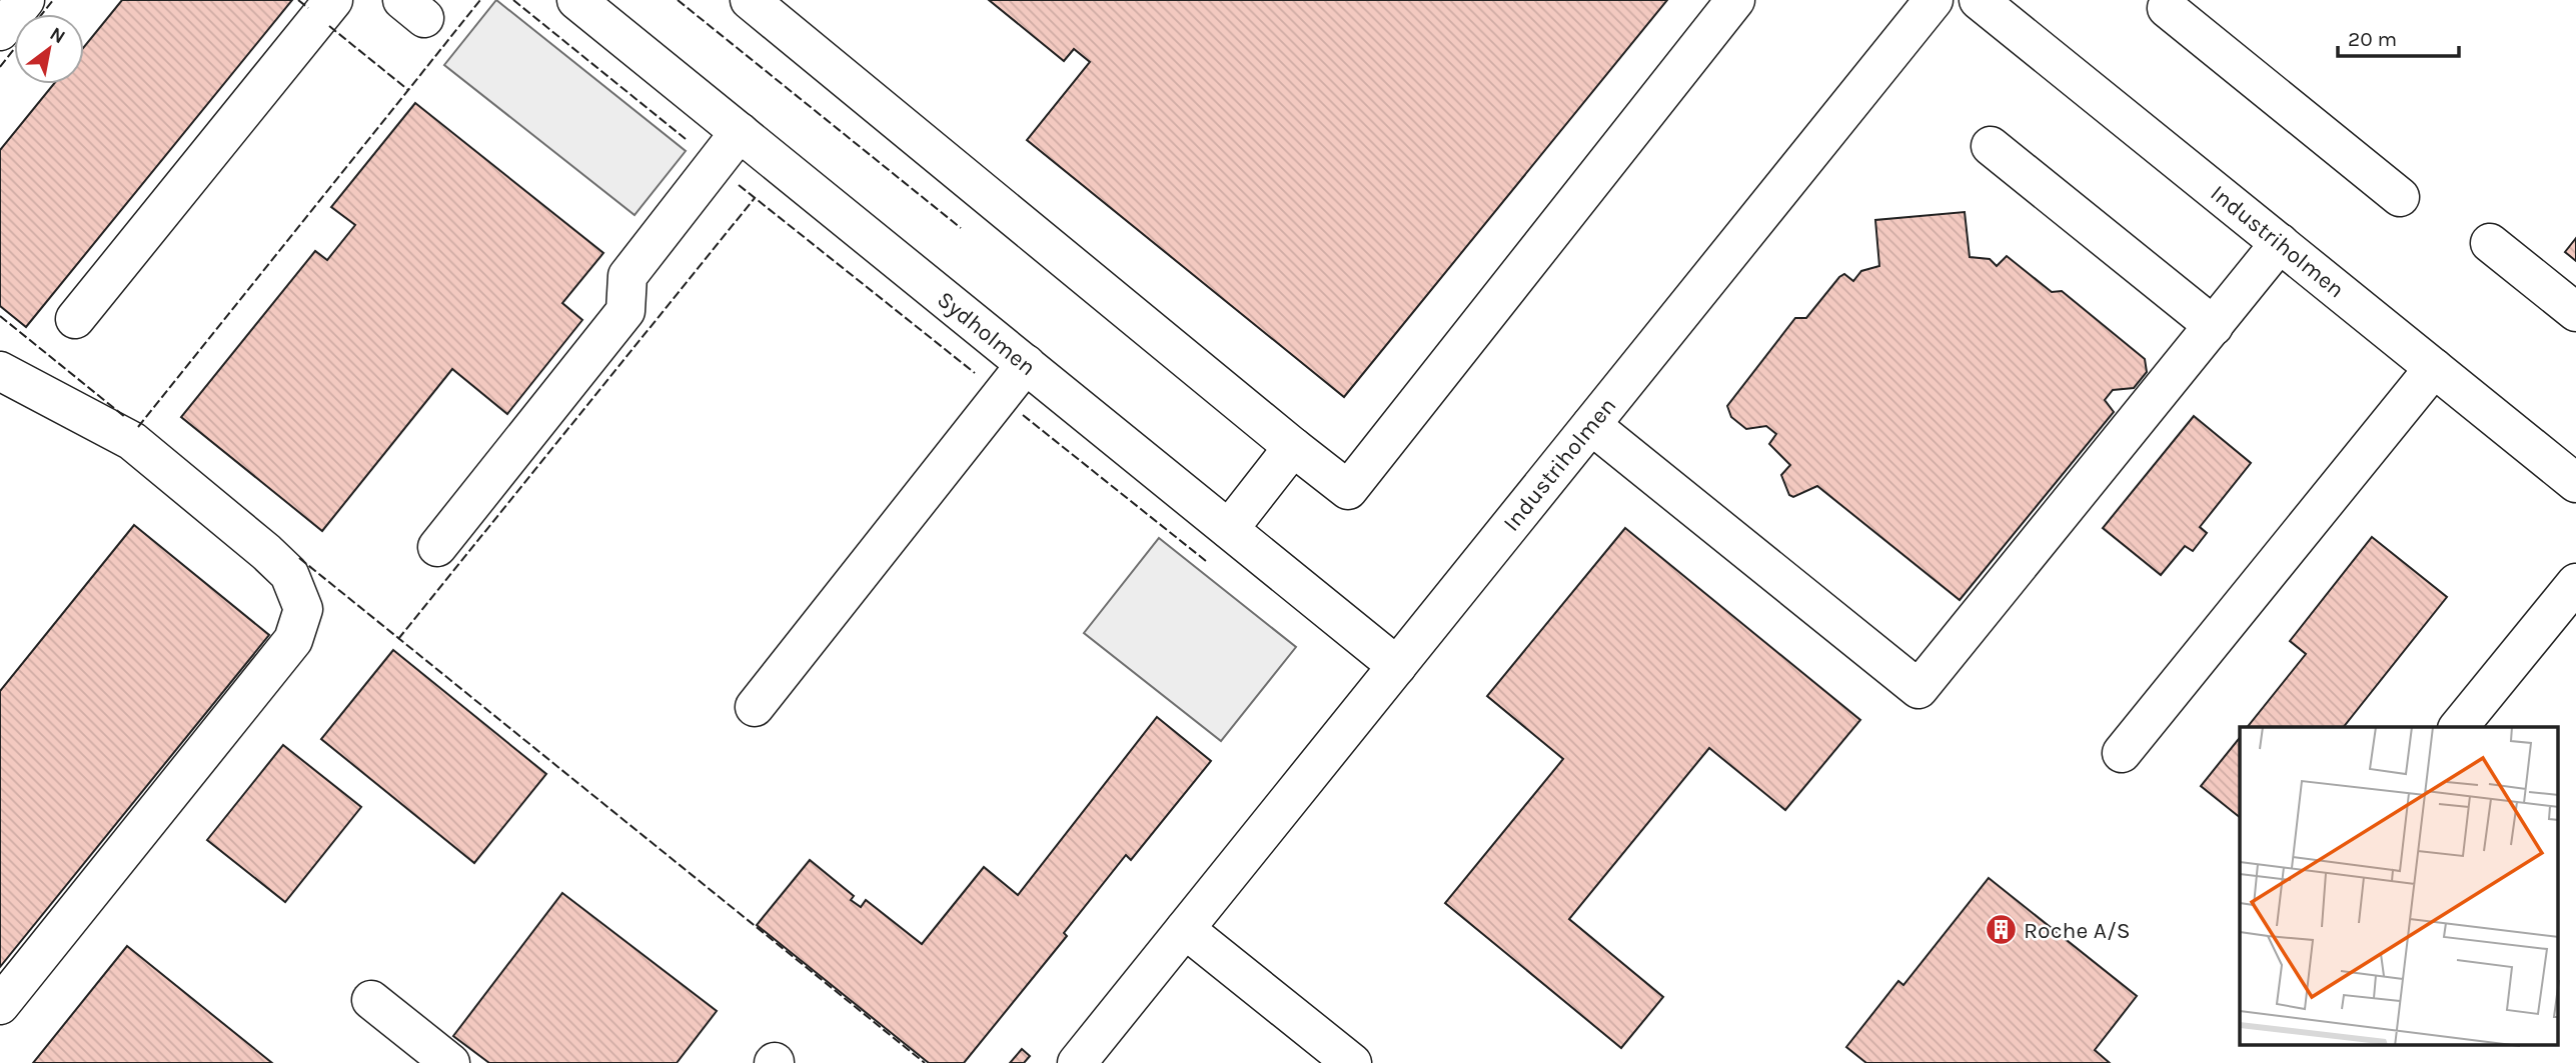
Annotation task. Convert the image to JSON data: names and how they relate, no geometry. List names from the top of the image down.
{
  "streets": {
    "street": ["Industriholmen", "Sydholmen"]
  },
  "crossings": [
    ["Industriholmen", "Sydholmen"]
  ],
  "places": {
    "building": ["Roche A/S"]
  },
  "scale_bar": "20 m",
  "north": "top right"
}
